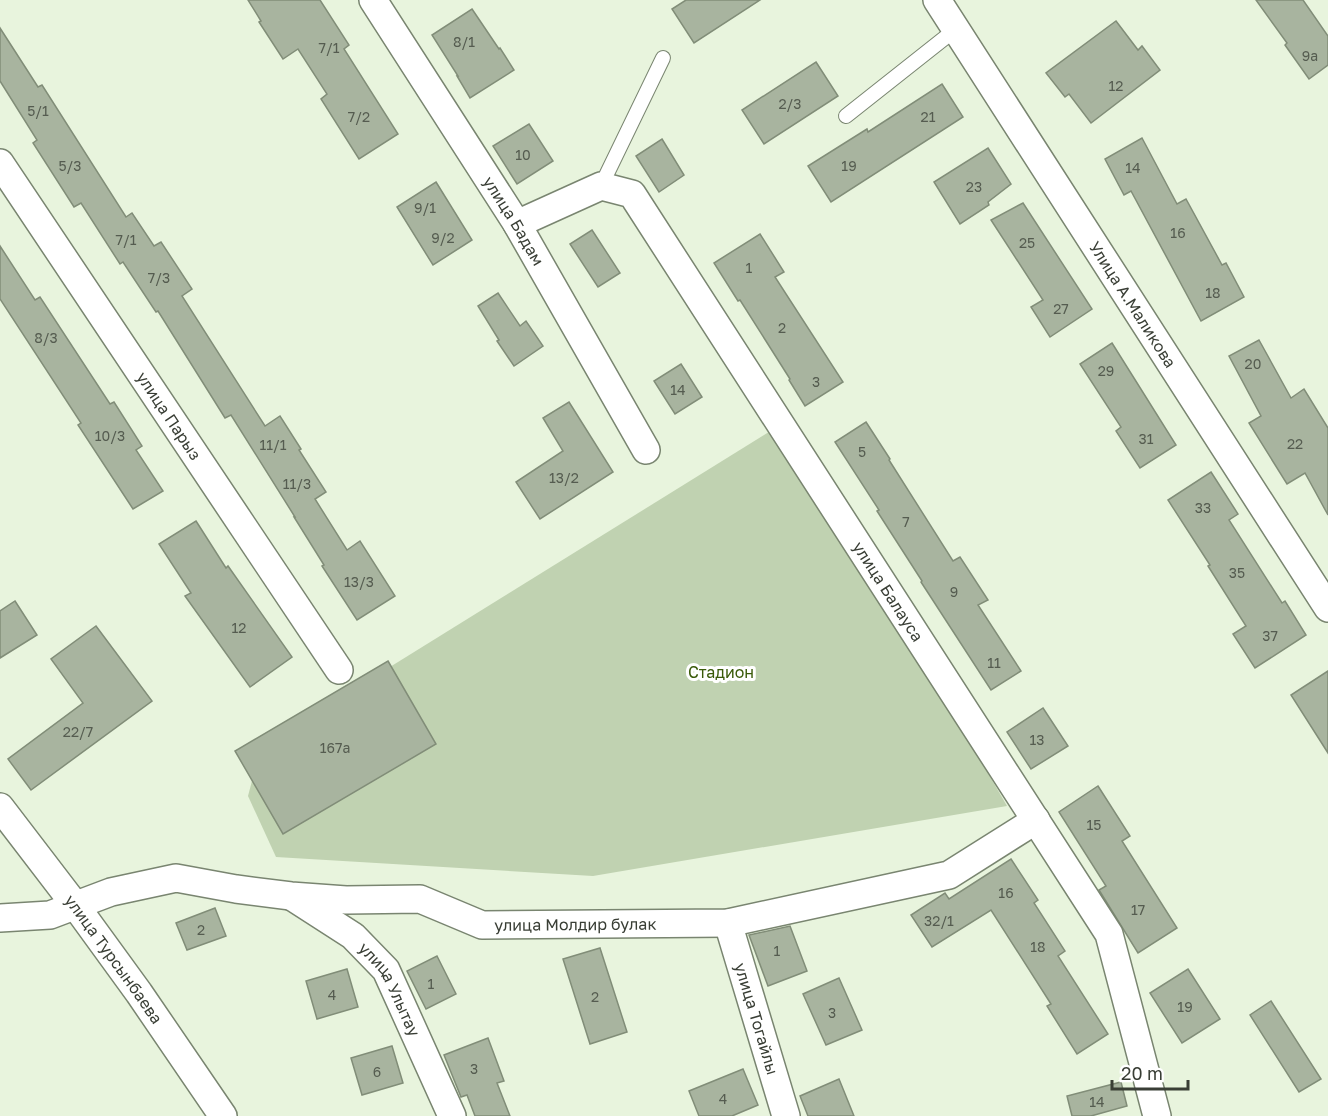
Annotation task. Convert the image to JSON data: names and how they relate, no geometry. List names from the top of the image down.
{
  "streets": {
    "street": [
      "улица Бадам",
      "Улица А.Маликова",
      "улица Парыз",
      "улица Балауса",
      "улица Молдир булак",
      "улица Турсынбаева",
      "улица Улытау",
      "улица Тогайлы"
    ]
  },
  "crossings": [
    ["улица Балауса", "улица Молдир булак"],
    ["улица Молдир булак", "улица Турсынбаева"],
    ["улица Молдир булак", "улица Улытау"],
    ["улица Молдир булак", "улица Тогайлы"]
  ],
  "parks": ["Стадион"],
  "house_numbers": [
    "8/1",
    "7/1",
    "9а",
    "12",
    "2/3",
    "5/1",
    "7/2",
    "21",
    "10",
    "5/3",
    "19",
    "14",
    "23",
    "9/1",
    "16",
    "9/2",
    "7/1",
    "25",
    "1",
    "7/3",
    "18",
    "27",
    "2",
    "8/3",
    "20",
    "29",
    "3",
    "14",
    "10/3",
    "31",
    "22",
    "11/1",
    "5",
    "13/2",
    "11/3",
    "33",
    "7",
    "35",
    "13/3",
    "9",
    "12",
    "37",
    "11",
    "22/7",
    "13",
    "167а",
    "15",
    "16",
    "17",
    "32/1",
    "2",
    "18",
    "1",
    "1",
    "4",
    "2",
    "19",
    "3",
    "3",
    "6",
    "4",
    "14"
  ],
  "scale_bar": "20 m"
}
